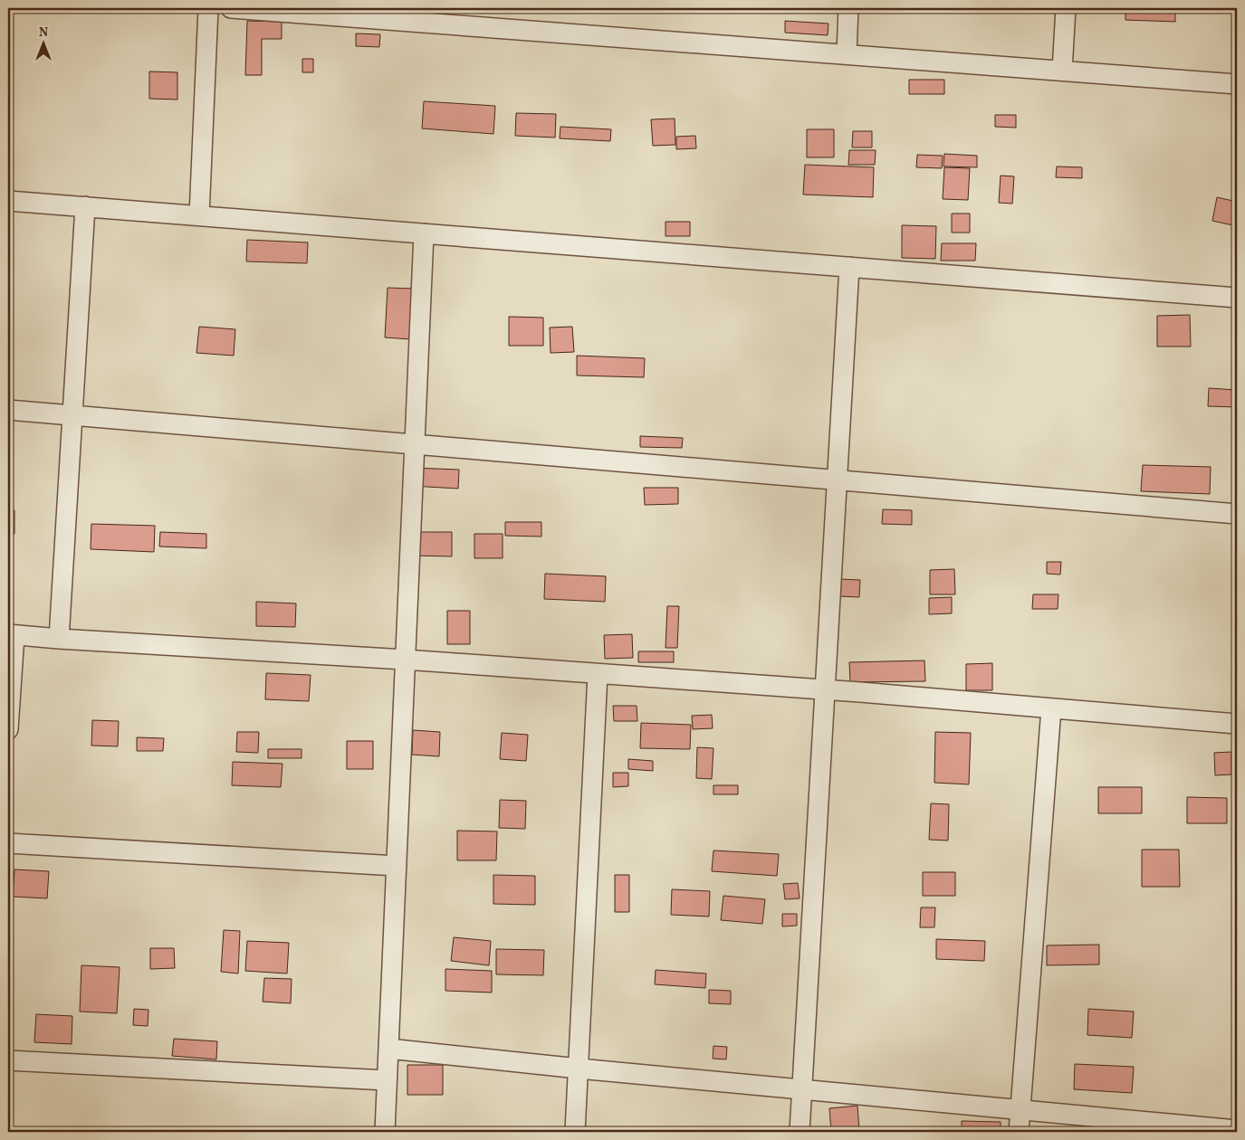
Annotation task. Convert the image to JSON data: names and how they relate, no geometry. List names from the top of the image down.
{
  "north": "top"
}
